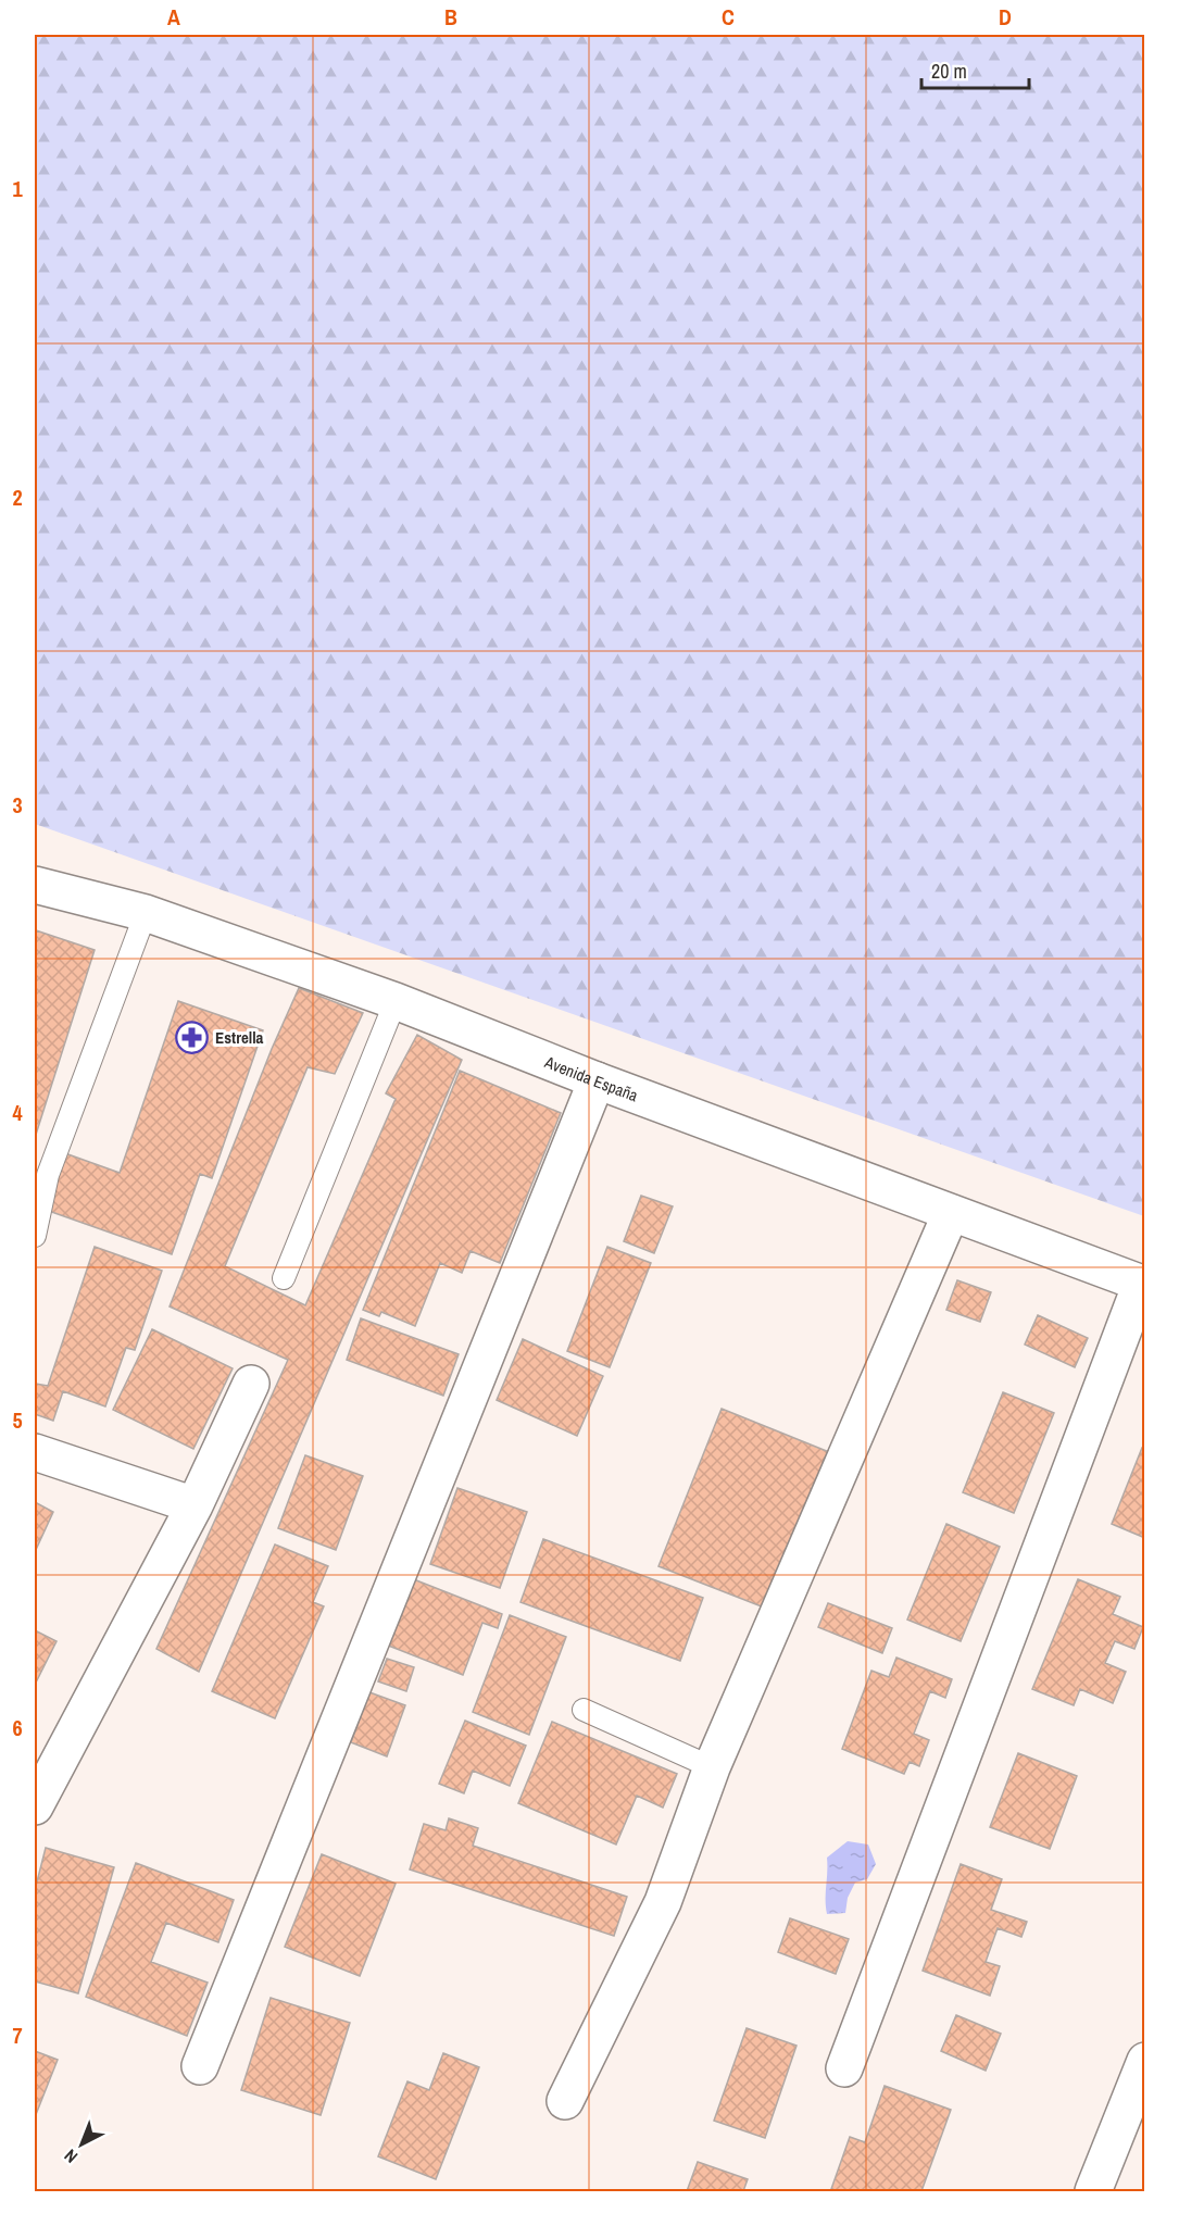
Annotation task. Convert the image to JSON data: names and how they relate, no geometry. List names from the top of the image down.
{
  "streets": {
    "street": ["Avenida España"]
  },
  "places": {
    "pharmacy": ["Estrella"]
  },
  "scale_bar": "20 m",
  "north": "bottom left",
  "grid": {
    "columns": [
      "A",
      "B",
      "C",
      "D"
    ],
    "rows": [
      "1",
      "2",
      "3",
      "4",
      "5",
      "6",
      "7"
    ]
  }
}
